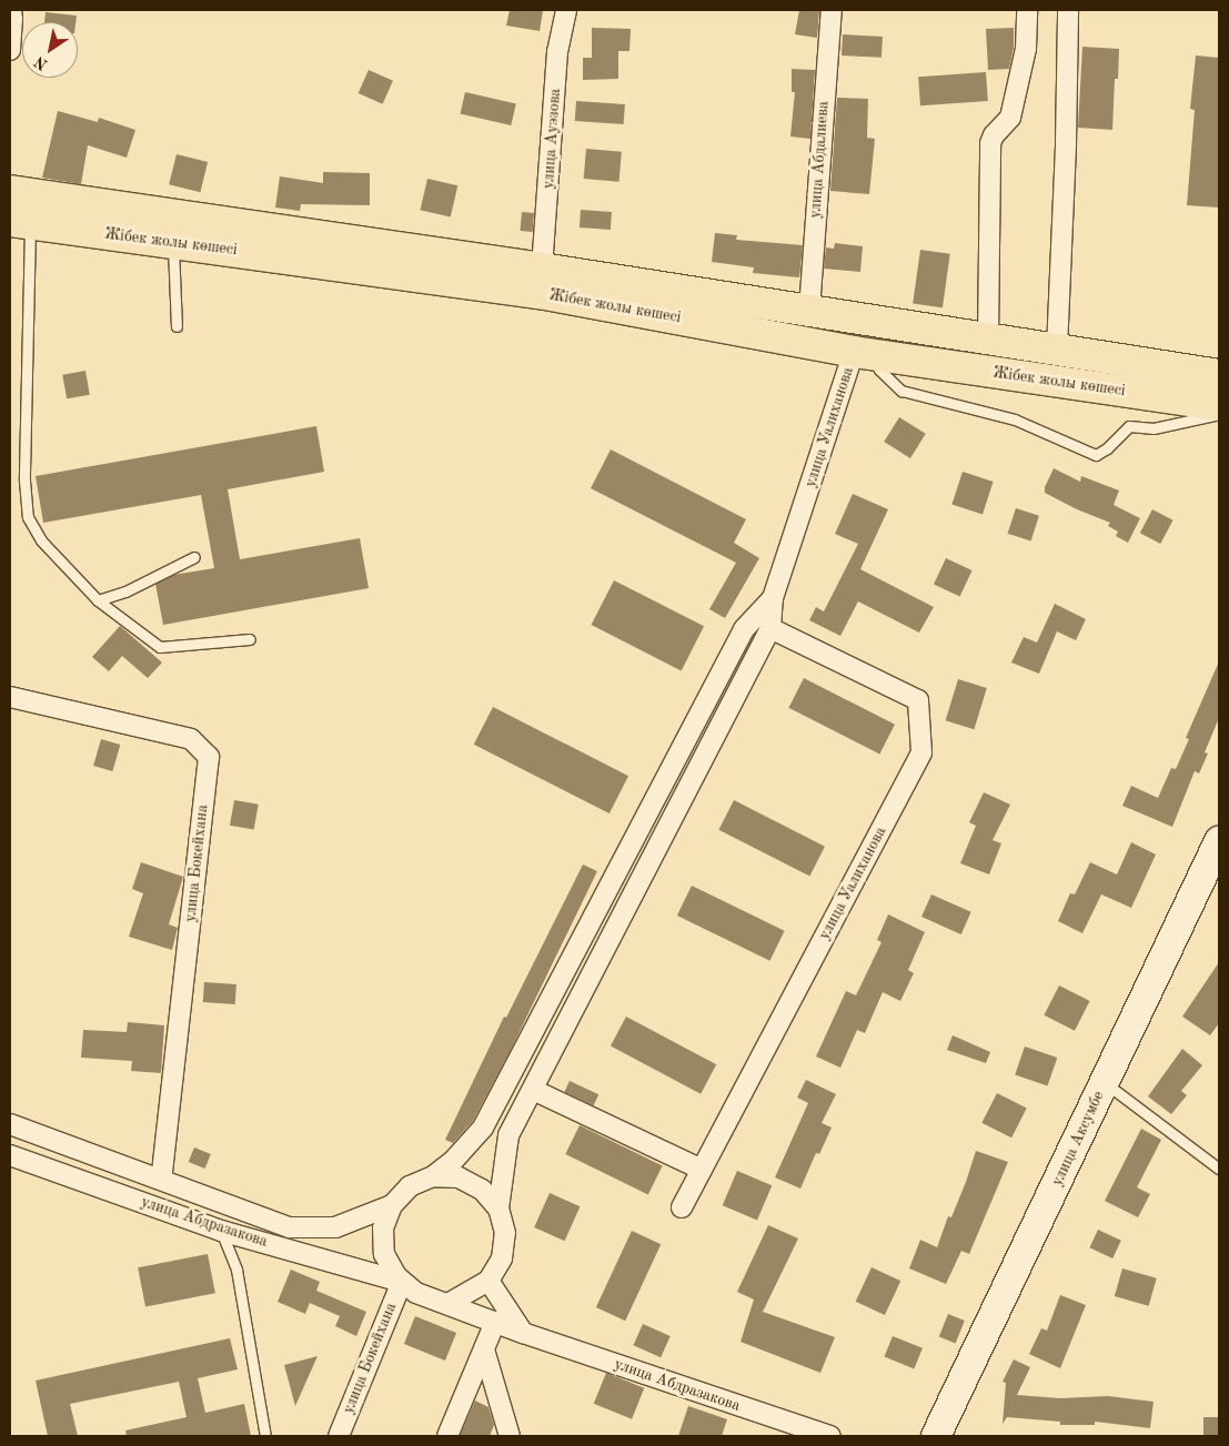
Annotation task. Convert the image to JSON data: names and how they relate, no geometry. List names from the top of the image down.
{
  "streets": {
    "main road": ["Жібек жолы көшесі", "улица Аксумбе"],
    "street": [
      "улица Ауэзова",
      "улица Абдалиева",
      "улица Уалиханова",
      "улица Бокейхана",
      "улица Абдразакова"
    ]
  },
  "crossings": [
    ["улица Ауэзова", "Жібек жолы көшесі"],
    ["улица Абдалиева", "Жібек жолы көшесі"],
    ["Жібек жолы көшесі", "улица Уалиханова"],
    ["улица Уалиханова", "улица Бокейхана"],
    ["улица Уалиханова", "улица Абдразакова"],
    ["улица Бокейхана", "улица Абдразакова"]
  ],
  "north": "bottom left"
}
